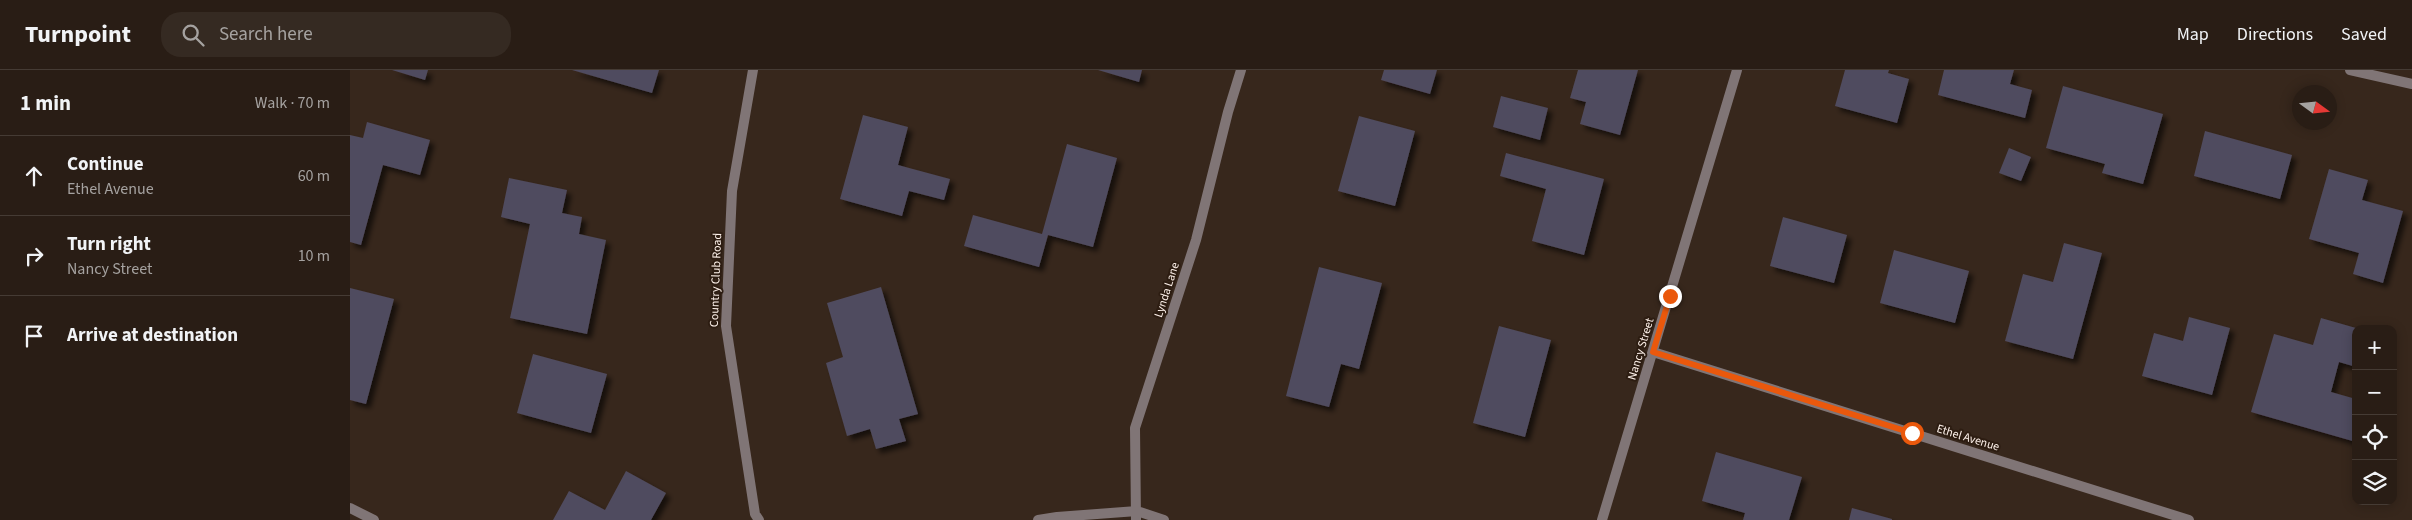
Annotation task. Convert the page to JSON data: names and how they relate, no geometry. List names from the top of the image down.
{
  "streets": {
    "street": [
      "Country Club Road",
      "Lynda Lane",
      "Nancy Street",
      "Ethel Avenue"
    ]
  },
  "crossings": [
    ["Nancy Street", "Ethel Avenue"]
  ],
  "north": "right",
  "page": {
    "header": "Turnpoint",
    "search": "Search here",
    "nav": ["Map", "Directions", "Saved"],
    "heading": ["1 min", "Walk · 70 m"],
    "list": [
      ["Continue", "Ethel Avenue", "60 m"],
      ["Turn right", "Nancy Street", "10 m"],
      "Arrive at destination"
    ],
    "map_buttons": ["+", "−"]
  }
}
